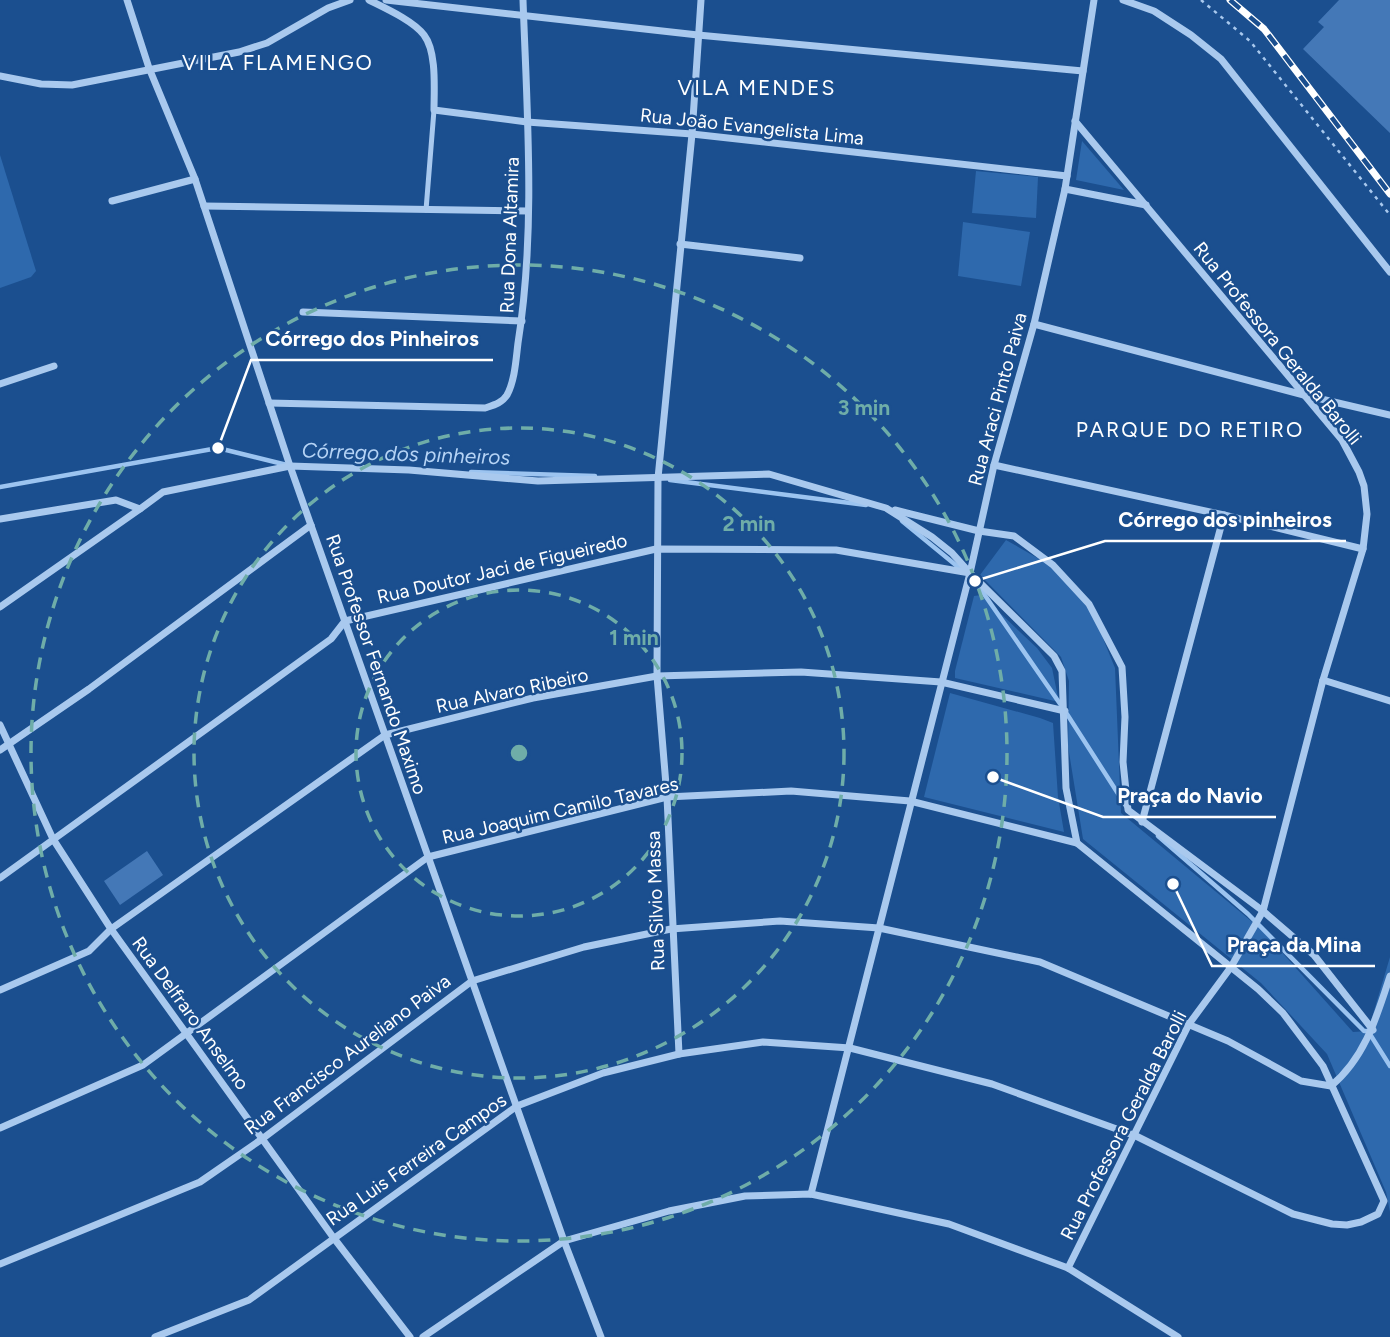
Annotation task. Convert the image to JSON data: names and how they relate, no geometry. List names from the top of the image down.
{
  "streets": {
    "street": [
      "Rua João Evangelista Lima",
      "Rua Dona Altamira",
      "Rua Professora Geralda Barolli",
      "Rua Araci Pinto Paiva",
      "Rua Doutor Jaci de Figueiredo",
      "Rua Professor Fernando Maximo",
      "Rua Alvaro Ribeiro",
      "Rua Joaquim Camilo Tavares",
      "Rua Silvio Massa",
      "Rua Delfraro Anselmo",
      "Rua Francisco Aureliano Paiva",
      "Rua Luis Ferreira Campos"
    ]
  },
  "crossings": [
    ["Rua João Evangelista Lima", "Rua Dona Altamira"],
    ["Rua João Evangelista Lima", "Rua Araci Pinto Paiva"],
    ["Rua João Evangelista Lima", "Rua Silvio Massa"],
    ["Rua Dona Altamira", "Rua Professor Fernando Maximo"],
    ["Rua Professora Geralda Barolli", "Rua Araci Pinto Paiva"],
    ["Rua Professora Geralda Barolli", "Rua Francisco Aureliano Paiva"],
    ["Rua Professora Geralda Barolli", "Rua Luis Ferreira Campos"],
    ["Rua Araci Pinto Paiva", "Rua Doutor Jaci de Figueiredo"],
    ["Rua Araci Pinto Paiva", "Rua Alvaro Ribeiro"],
    ["Rua Araci Pinto Paiva", "Rua Joaquim Camilo Tavares"],
    ["Rua Araci Pinto Paiva", "Rua Francisco Aureliano Paiva"],
    ["Rua Araci Pinto Paiva", "Rua Luis Ferreira Campos"],
    ["Rua Doutor Jaci de Figueiredo", "Rua Professor Fernando Maximo"],
    ["Rua Doutor Jaci de Figueiredo", "Rua Silvio Massa"],
    ["Rua Professor Fernando Maximo", "Rua Alvaro Ribeiro"],
    ["Rua Professor Fernando Maximo", "Rua Joaquim Camilo Tavares"],
    ["Rua Professor Fernando Maximo", "Rua Francisco Aureliano Paiva"],
    ["Rua Professor Fernando Maximo", "Rua Luis Ferreira Campos"],
    ["Rua Alvaro Ribeiro", "Rua Silvio Massa"],
    ["Rua Alvaro Ribeiro", "Rua Delfraro Anselmo"],
    ["Rua Joaquim Camilo Tavares", "Rua Silvio Massa"],
    ["Rua Joaquim Camilo Tavares", "Rua Delfraro Anselmo"],
    ["Rua Silvio Massa", "Rua Francisco Aureliano Paiva"],
    ["Rua Silvio Massa", "Rua Luis Ferreira Campos"],
    ["Rua Delfraro Anselmo", "Rua Francisco Aureliano Paiva"],
    ["Rua Delfraro Anselmo", "Rua Luis Ferreira Campos"],
    ["Rua Francisco Aureliano Paiva", "Rua Luis Ferreira Campos"]
  ],
  "districts": ["VILA FLAMENGO", "VILA MENDES", "PARQUE DO RETIRO"],
  "water": ["Córrego dos pinheiros"],
  "places": [
    "Córrego dos Pinheiros",
    "Córrego dos pinheiros",
    "Praça do Navio",
    "Praça da Mina"
  ],
  "rings": ["3 min", "2 min", "1 min"]
}
